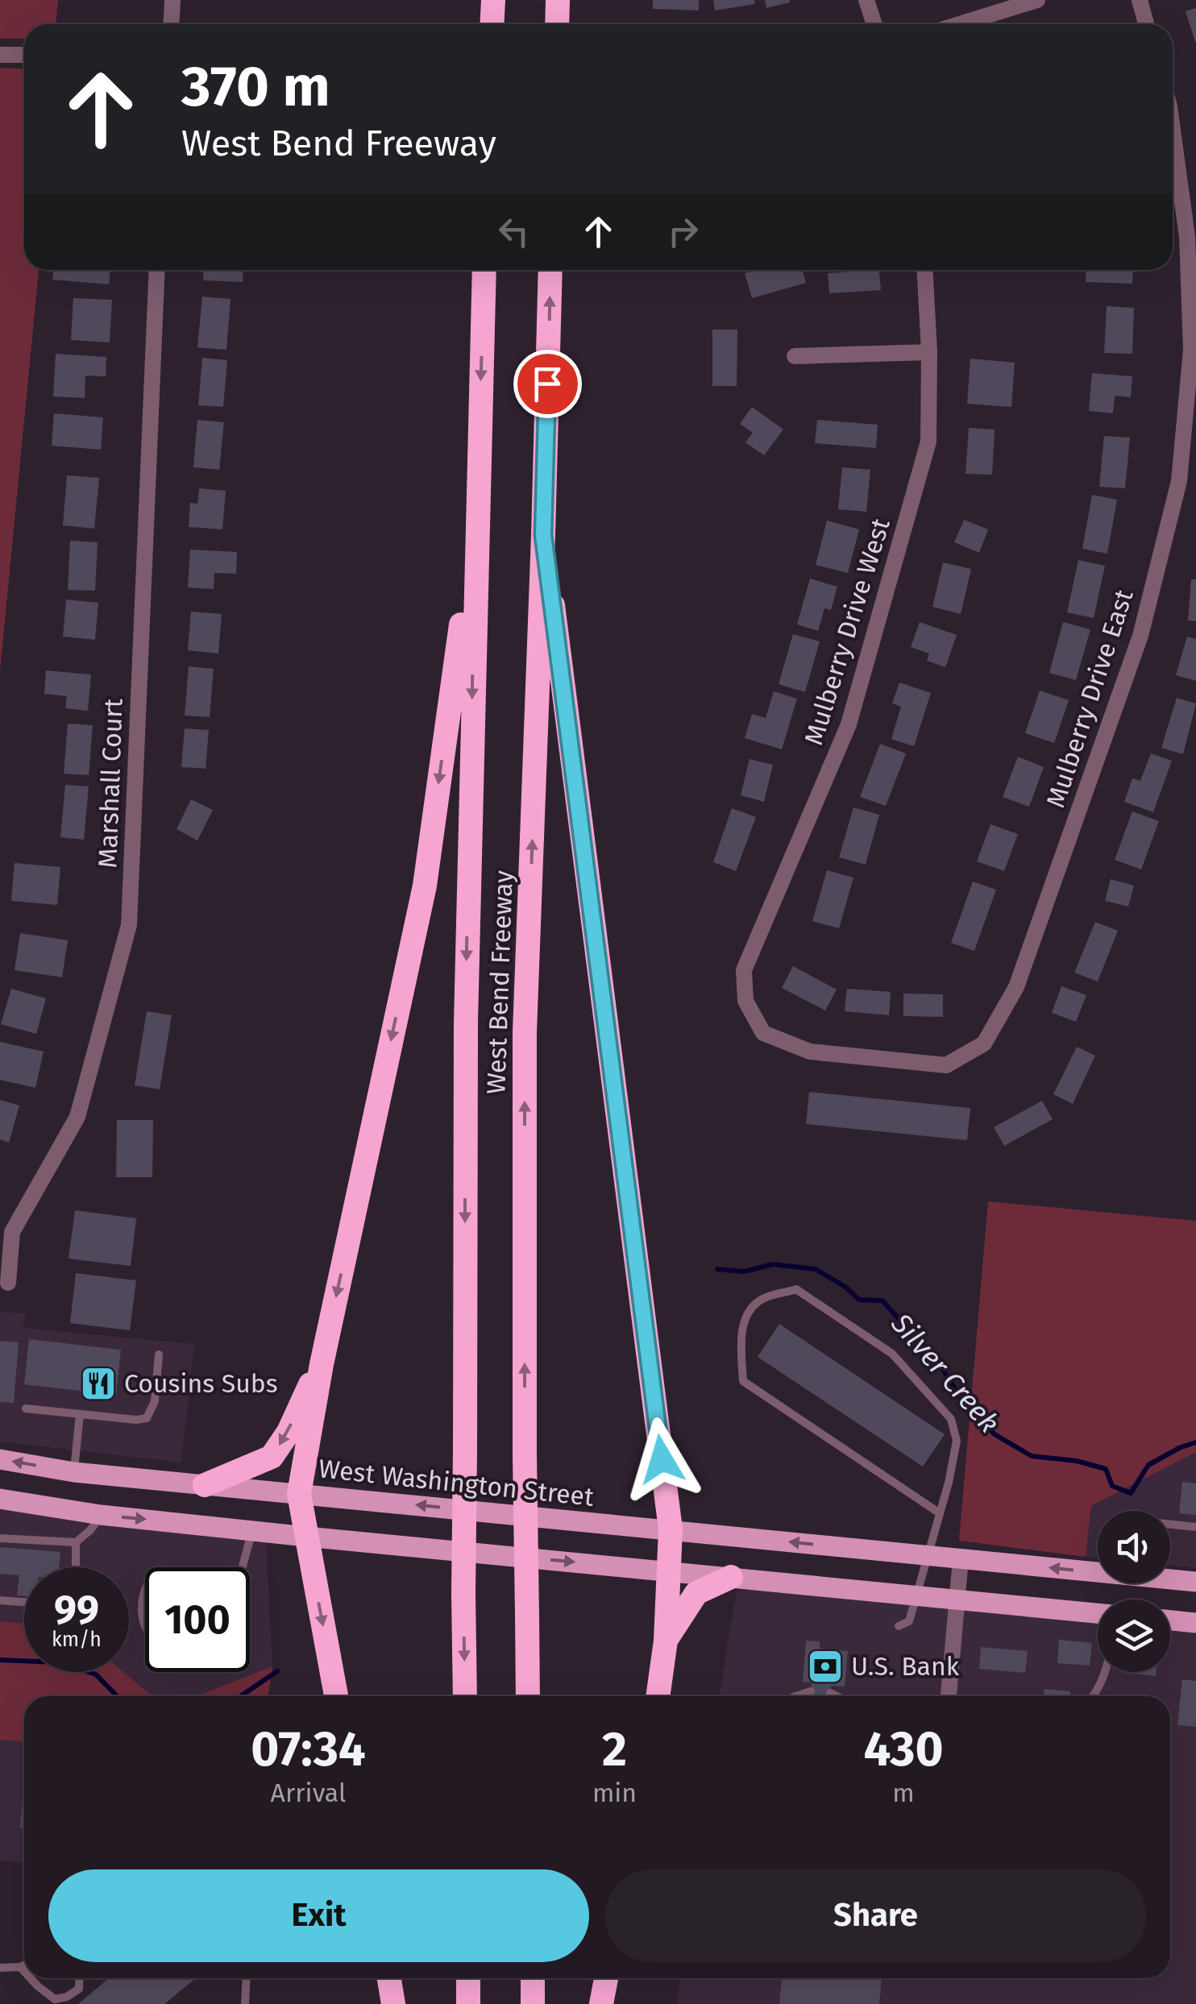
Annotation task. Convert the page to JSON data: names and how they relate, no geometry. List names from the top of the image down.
{
  "streets": {
    "highway": ["West Bend Freeway"],
    "main road": ["West Washington Street"],
    "street": ["Mulberry Drive West", "Mulberry Drive East", "Marshall Court"]
  },
  "crossings": [
    ["Mulberry Drive West", "Mulberry Drive East"]
  ],
  "water": ["Silver Creek"],
  "places": {
    "restaurant": ["Cousins Subs"],
    "bank": ["U.S. Bank"]
  },
  "page": {
    "turn": ["370 m", "West Bend Freeway"],
    "speed": "99 km/h",
    "limit": "100",
    "eta": [
      "07:34",
      "Arrival",
      "2",
      "min",
      "430",
      "m"
    ],
    "buttons": ["Exit", "Share"]
  }
}
